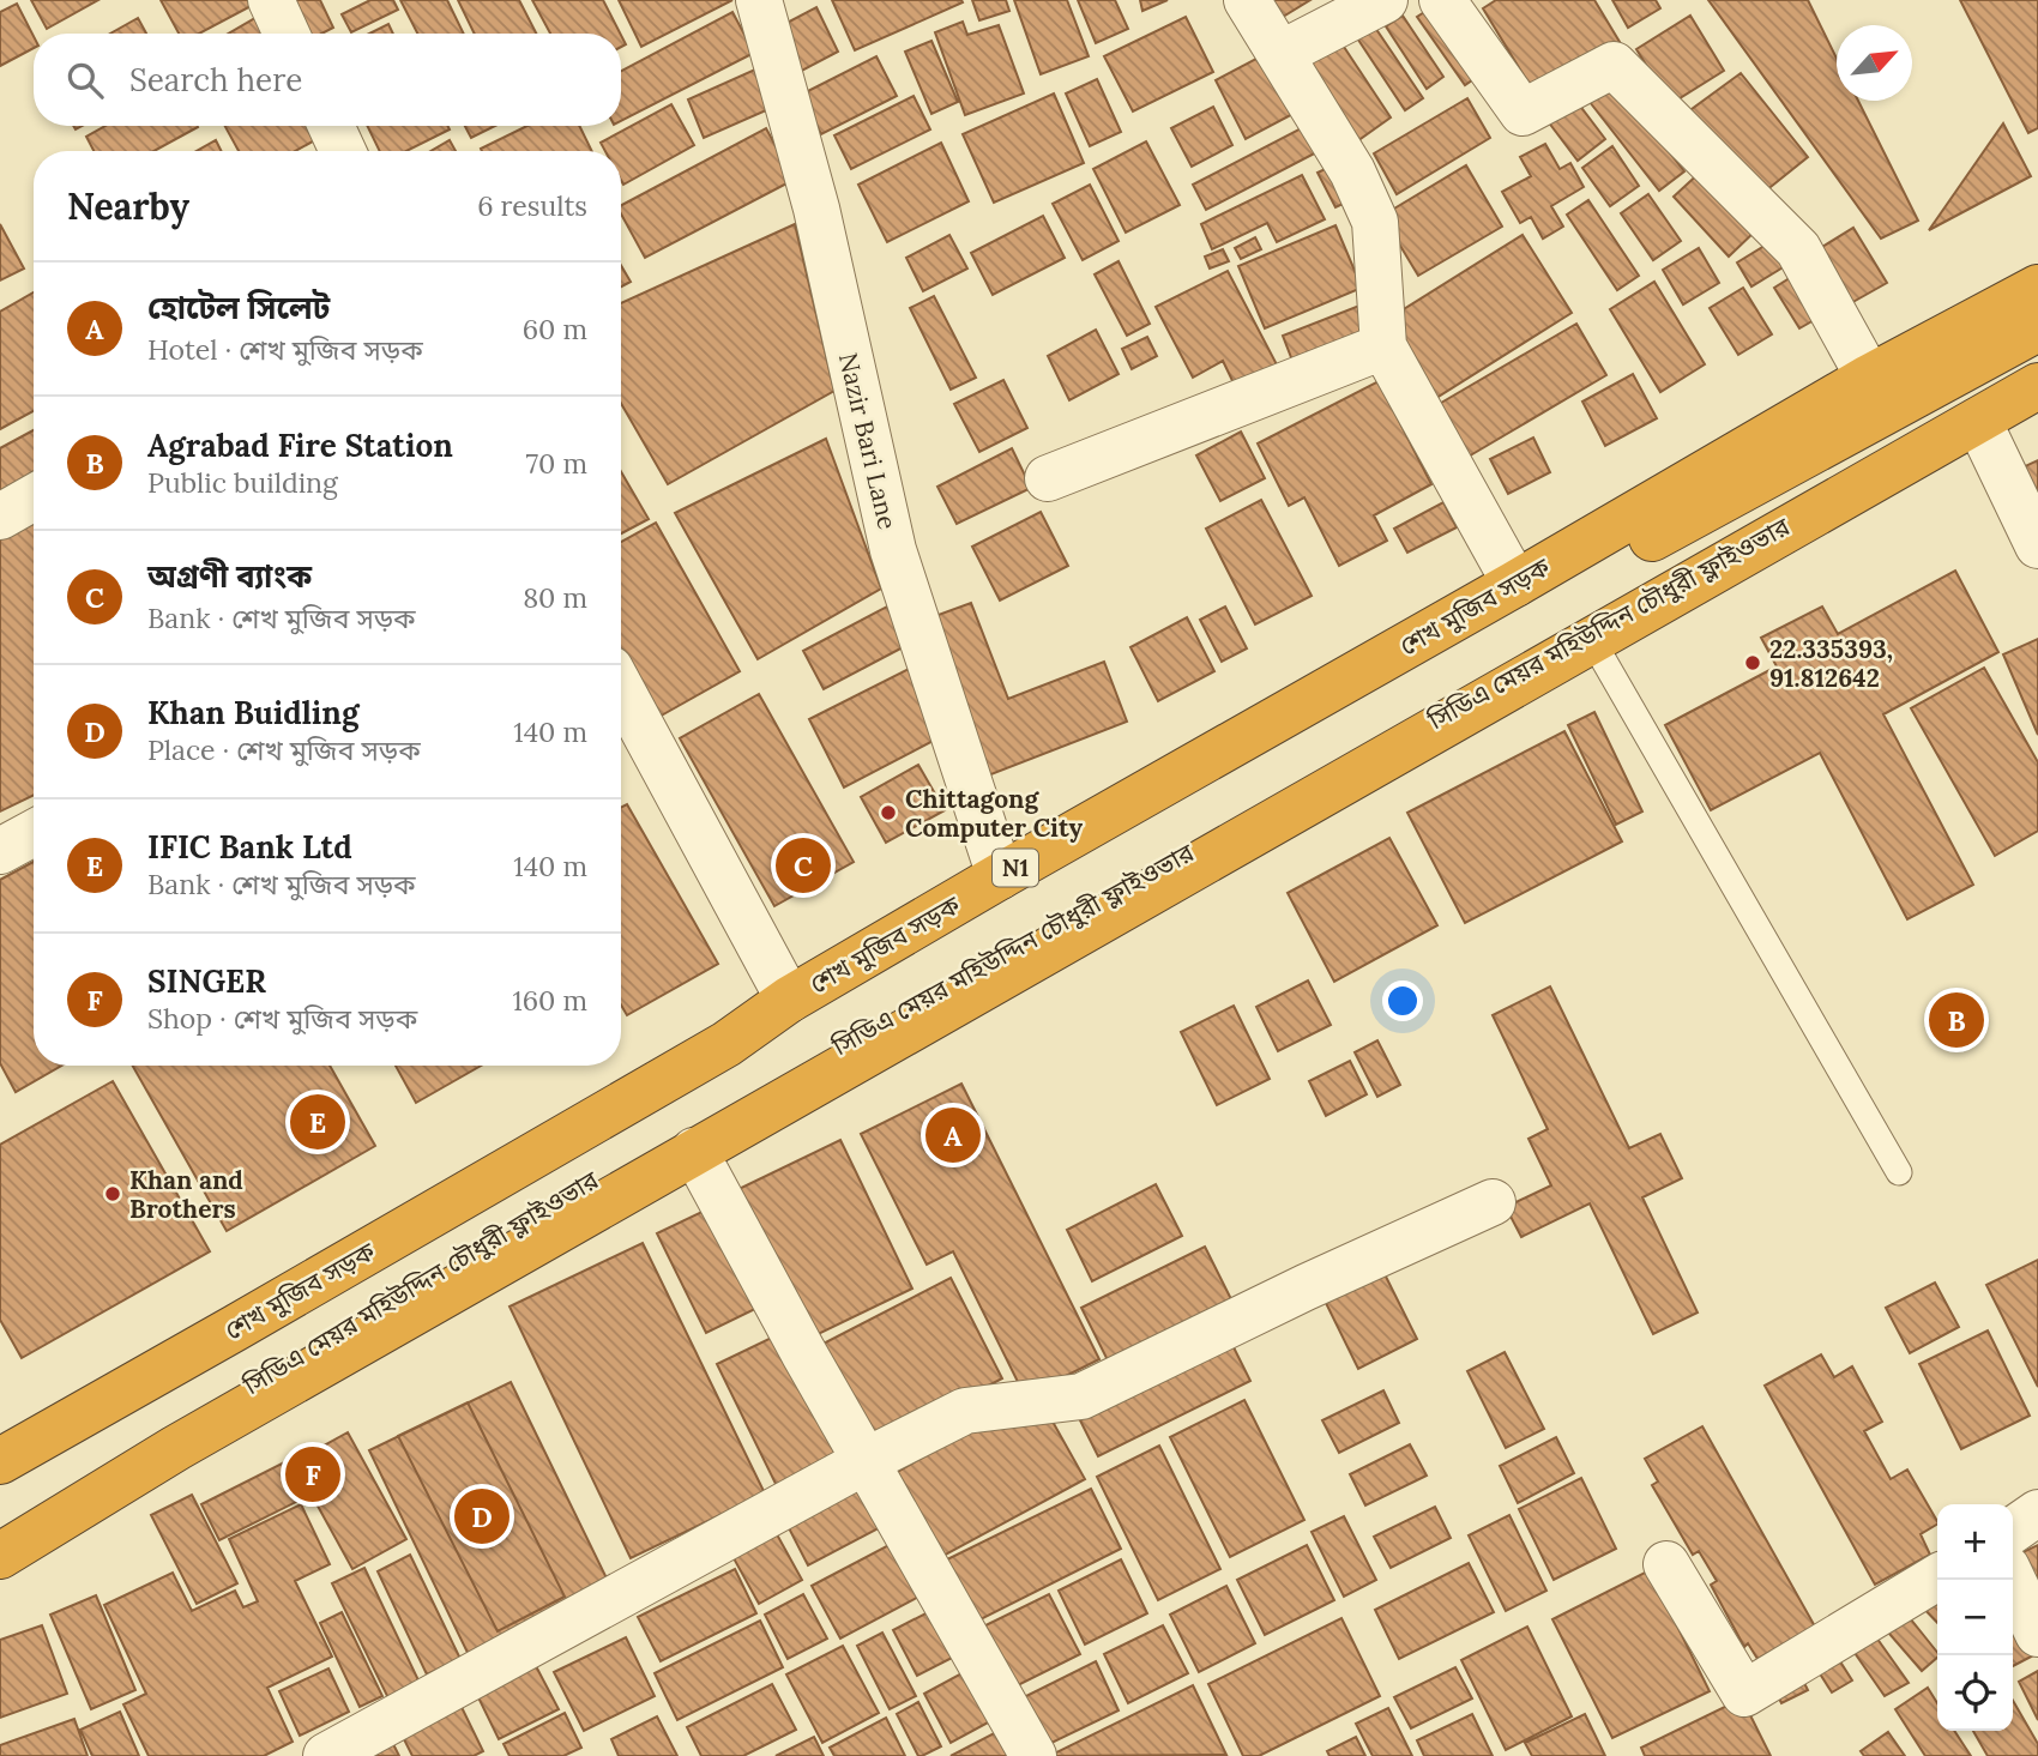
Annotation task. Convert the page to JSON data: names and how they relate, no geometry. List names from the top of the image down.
{
  "streets": {
    "highway": ["শেখ মুজিব সড়ক", "সিডিএ মেয়র মহিউদ্দিন চৌধুরী ফ্লাইওভার", "N1"],
    "street": ["Nazir Bari Lane"]
  },
  "crossings": [
    ["Nazir Bari Lane", "শেখ মুজিব সড়ক"]
  ],
  "places": ["22.335393, 91.812642", "Chittagong Computer City", "Khan and Brothers"],
  "north": "top right",
  "page": {
    "search": "Search here",
    "heading": ["Nearby", "6 results"],
    "list": [
      {
        "mark": "A",
        "name": "হোটেল সিলেট",
        "note": "Hotel · শেখ মুজিব সড়ক",
        "value": "60 m"
      },
      {
        "mark": "B",
        "name": "Agrabad Fire Station",
        "note": "Public building",
        "value": "70 m"
      },
      {
        "mark": "C",
        "name": "অগ্রণী ব্যাংক",
        "note": "Bank · শেখ মুজিব সড়ক",
        "value": "80 m"
      },
      {
        "mark": "D",
        "name": "Khan Buidling",
        "note": "Place · শেখ মুজিব সড়ক",
        "value": "140 m"
      },
      {
        "mark": "E",
        "name": "IFIC Bank Ltd",
        "note": "Bank · শেখ মুজিব সড়ক",
        "value": "140 m"
      },
      {
        "mark": "F",
        "name": "SINGER",
        "note": "Shop · শেখ মুজিব সড়ক",
        "value": "160 m"
      }
    ],
    "pins": [
      "C",
      "B",
      "E",
      "A",
      "F",
      "D"
    ],
    "map_buttons": ["+", "−"]
  }
}
